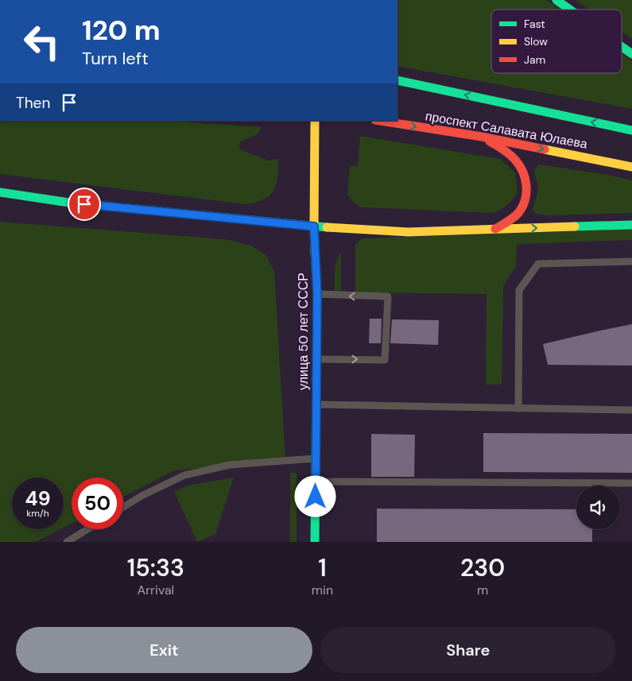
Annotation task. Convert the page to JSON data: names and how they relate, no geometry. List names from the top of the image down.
{
  "streets": {
    "main road": ["проспект Салавата Юлаева", "улица 50 лет СССР"]
  },
  "legend": ["Fast", "Slow", "Jam"],
  "page": {
    "turn": ["120 m", "Turn left"],
    "then": "Then",
    "speed": "49 km/h",
    "limit": "50",
    "eta": [
      "15:33",
      "Arrival",
      "1",
      "min",
      "230",
      "m"
    ],
    "buttons": ["Exit", "Share"]
  }
}
